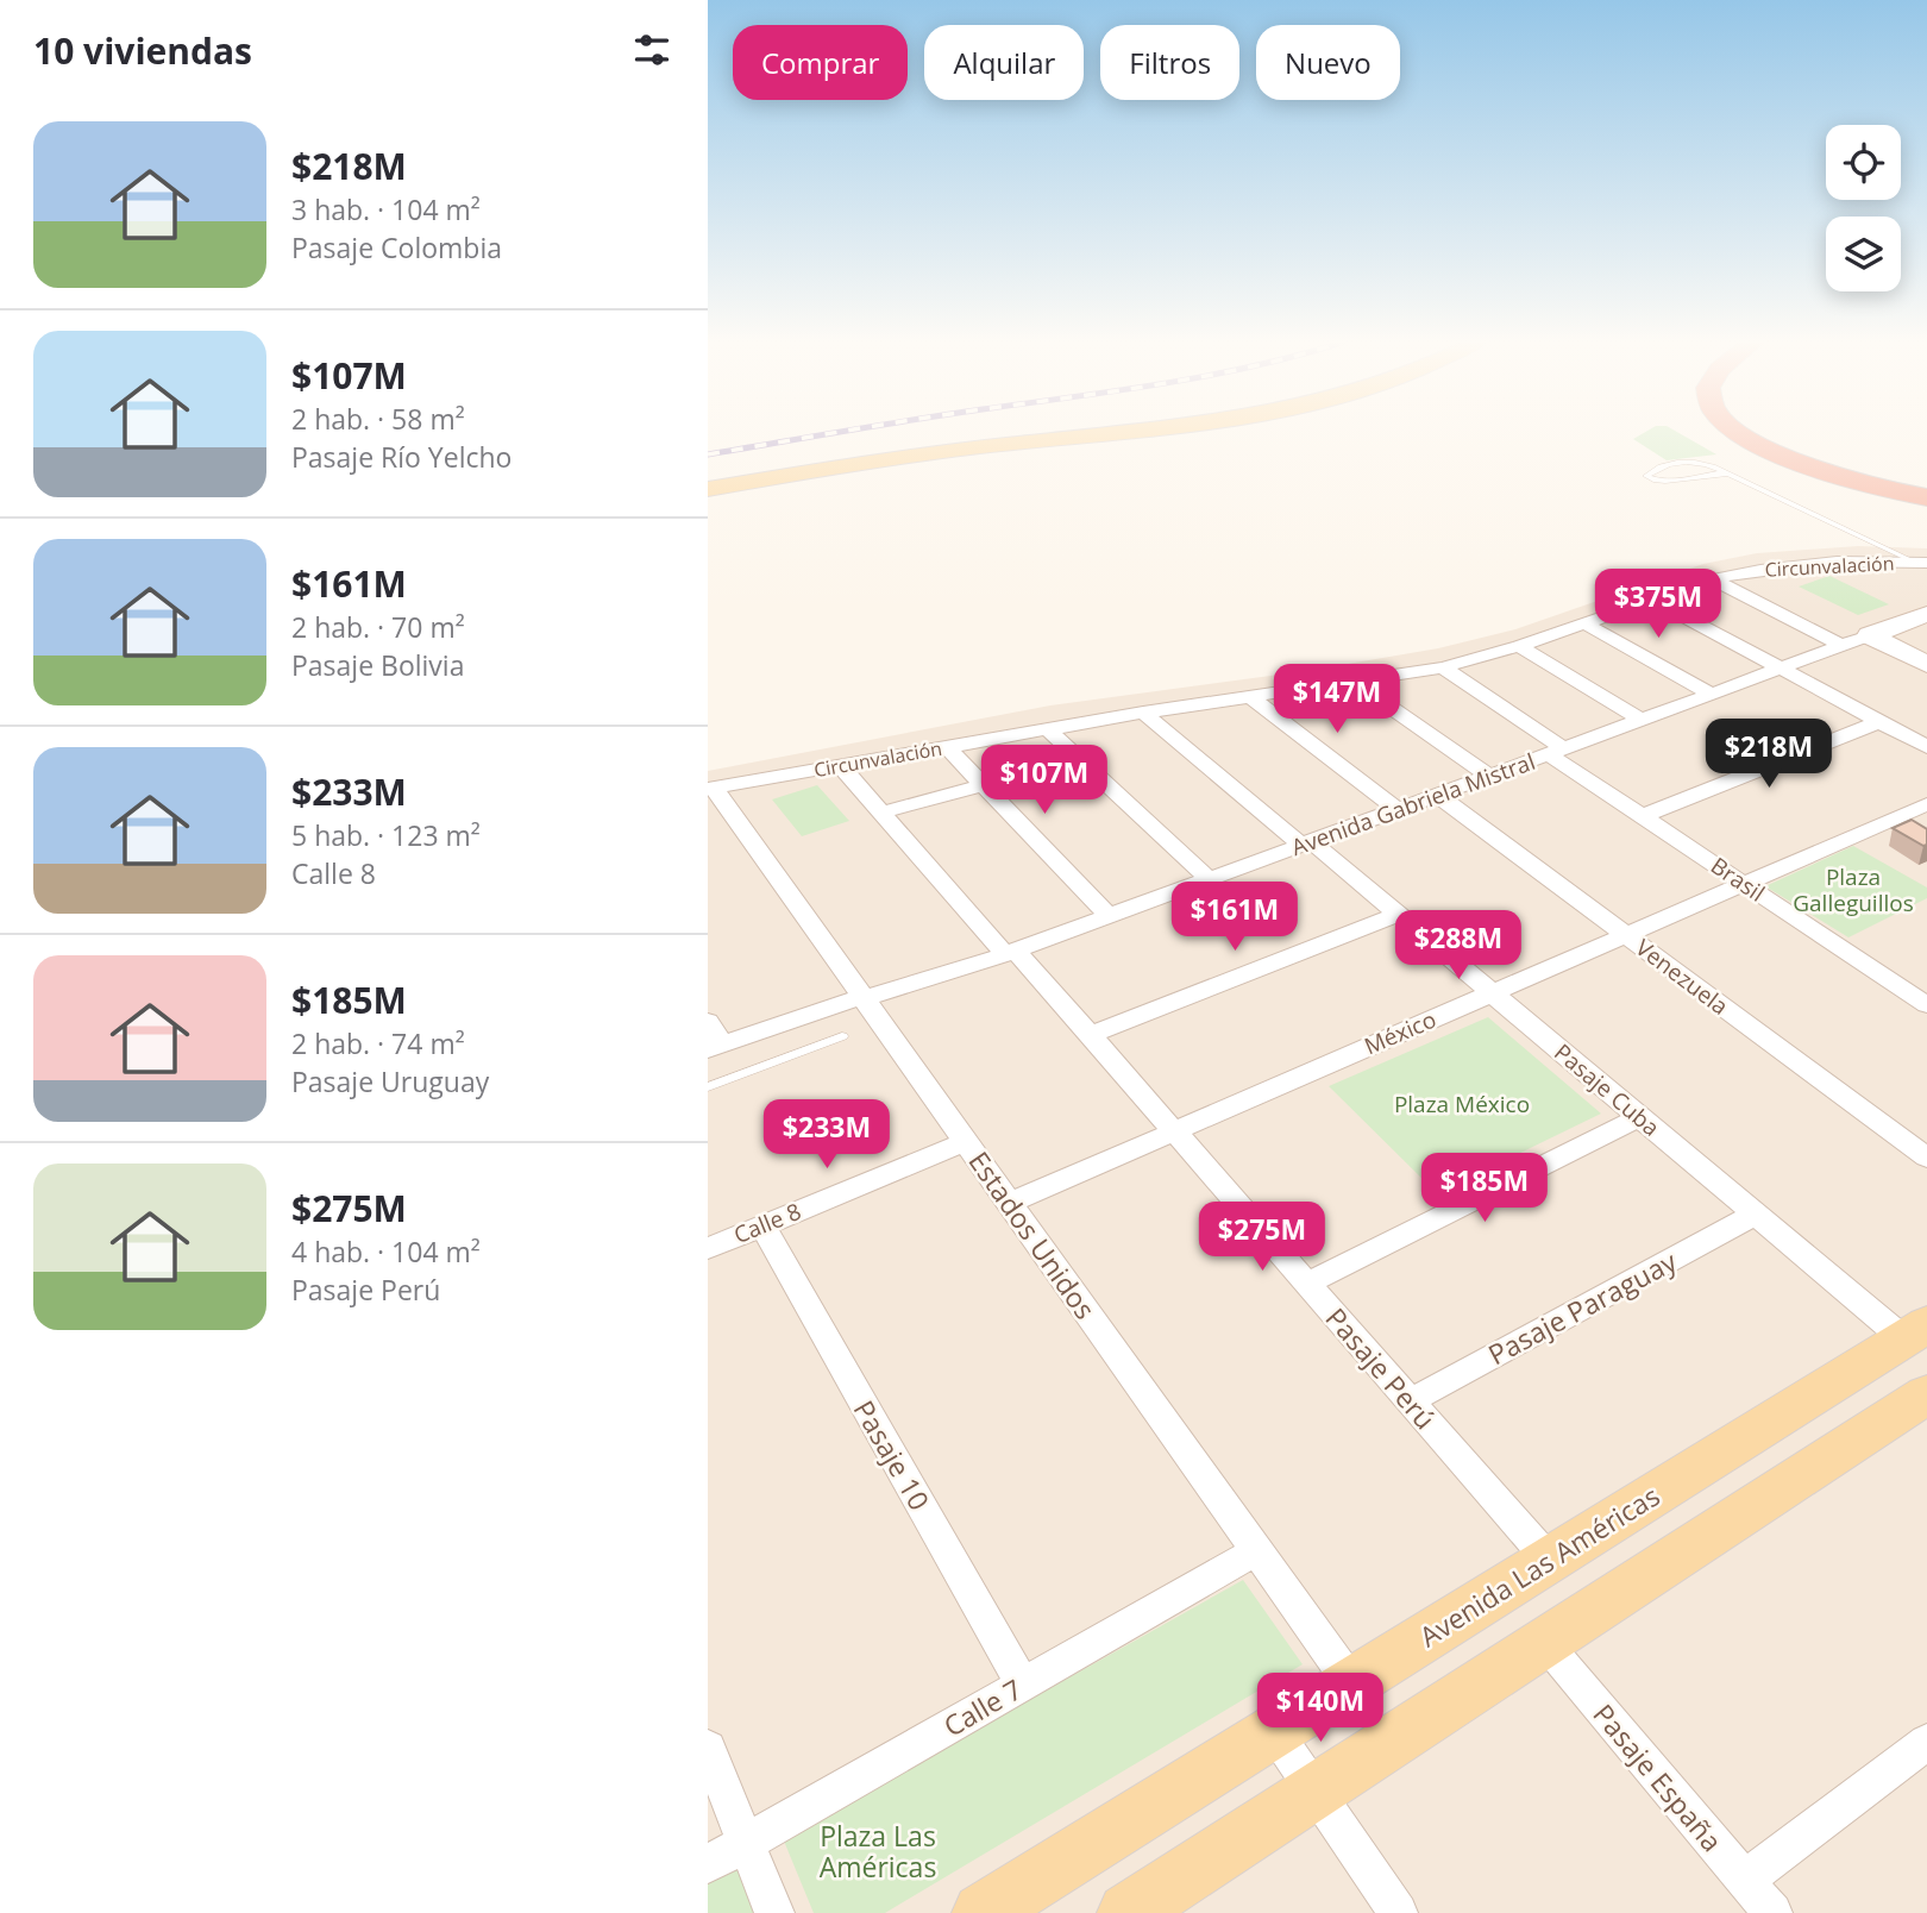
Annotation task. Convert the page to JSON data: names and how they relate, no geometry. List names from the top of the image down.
{
  "streets": {
    "main road": ["Avenida Las Américas"],
    "street": [
      "Circunvalación",
      "Avenida Gabriela Mistral",
      "Brasil",
      "Venezuela",
      "México",
      "Pasaje Cuba",
      "Calle 8",
      "Estados Unidos",
      "Pasaje Paraguay",
      "Pasaje Perú",
      "Pasaje 10",
      "Calle 7",
      "Pasaje España"
    ]
  },
  "crossings": [
    ["Circunvalación", "Brasil"],
    ["Circunvalación", "Pasaje Cuba"],
    ["Circunvalación", "Estados Unidos"],
    ["Circunvalación", "Pasaje Perú"],
    ["Avenida Gabriela Mistral", "Brasil"],
    ["Avenida Gabriela Mistral", "Venezuela"],
    ["Avenida Gabriela Mistral", "Pasaje Cuba"],
    ["Avenida Gabriela Mistral", "Estados Unidos"],
    ["Avenida Gabriela Mistral", "Pasaje Perú"],
    ["Brasil", "México"],
    ["Venezuela", "México"],
    ["México", "Pasaje Cuba"],
    ["México", "Estados Unidos"],
    ["México", "Pasaje Perú"],
    ["Pasaje Cuba", "Pasaje Paraguay"],
    ["Pasaje Cuba", "Avenida Las Américas"],
    ["Calle 8", "Estados Unidos"],
    ["Calle 8", "Pasaje 10"],
    ["Estados Unidos", "Avenida Las Américas"],
    ["Estados Unidos", "Calle 7"],
    ["Pasaje Paraguay", "Pasaje Perú"],
    ["Pasaje Perú", "Avenida Las Américas"],
    ["Pasaje 10", "Calle 7"]
  ],
  "parks": ["Plaza Galleguillos", "Plaza México", "Plaza Las Américas"],
  "page": {
    "heading": "10 viviendas",
    "chip": [
      "Comprar",
      "Alquilar",
      "Filtros",
      "Nuevo"
    ],
    "list": [
      {
        "name": "$218M",
        "note": "3 hab. · 104 m² · Pasaje Colombia"
      },
      {
        "name": "$107M",
        "note": "2 hab. · 58 m² · Pasaje Río Yelcho"
      },
      {
        "name": "$161M",
        "note": "2 hab. · 70 m² · Pasaje Bolivia"
      },
      {
        "name": "$233M",
        "note": "5 hab. · 123 m² · Calle 8"
      },
      {
        "name": "$185M",
        "note": "2 hab. · 74 m² · Pasaje Uruguay"
      },
      {
        "name": "$275M",
        "note": "4 hab. · 104 m² · Pasaje Perú"
      }
    ],
    "price": [
      "$375M",
      "$147M",
      "$218M",
      "$107M",
      "$161M",
      "$288M",
      "$233M",
      "$185M",
      "$275M",
      "$140M"
    ]
  }
}
